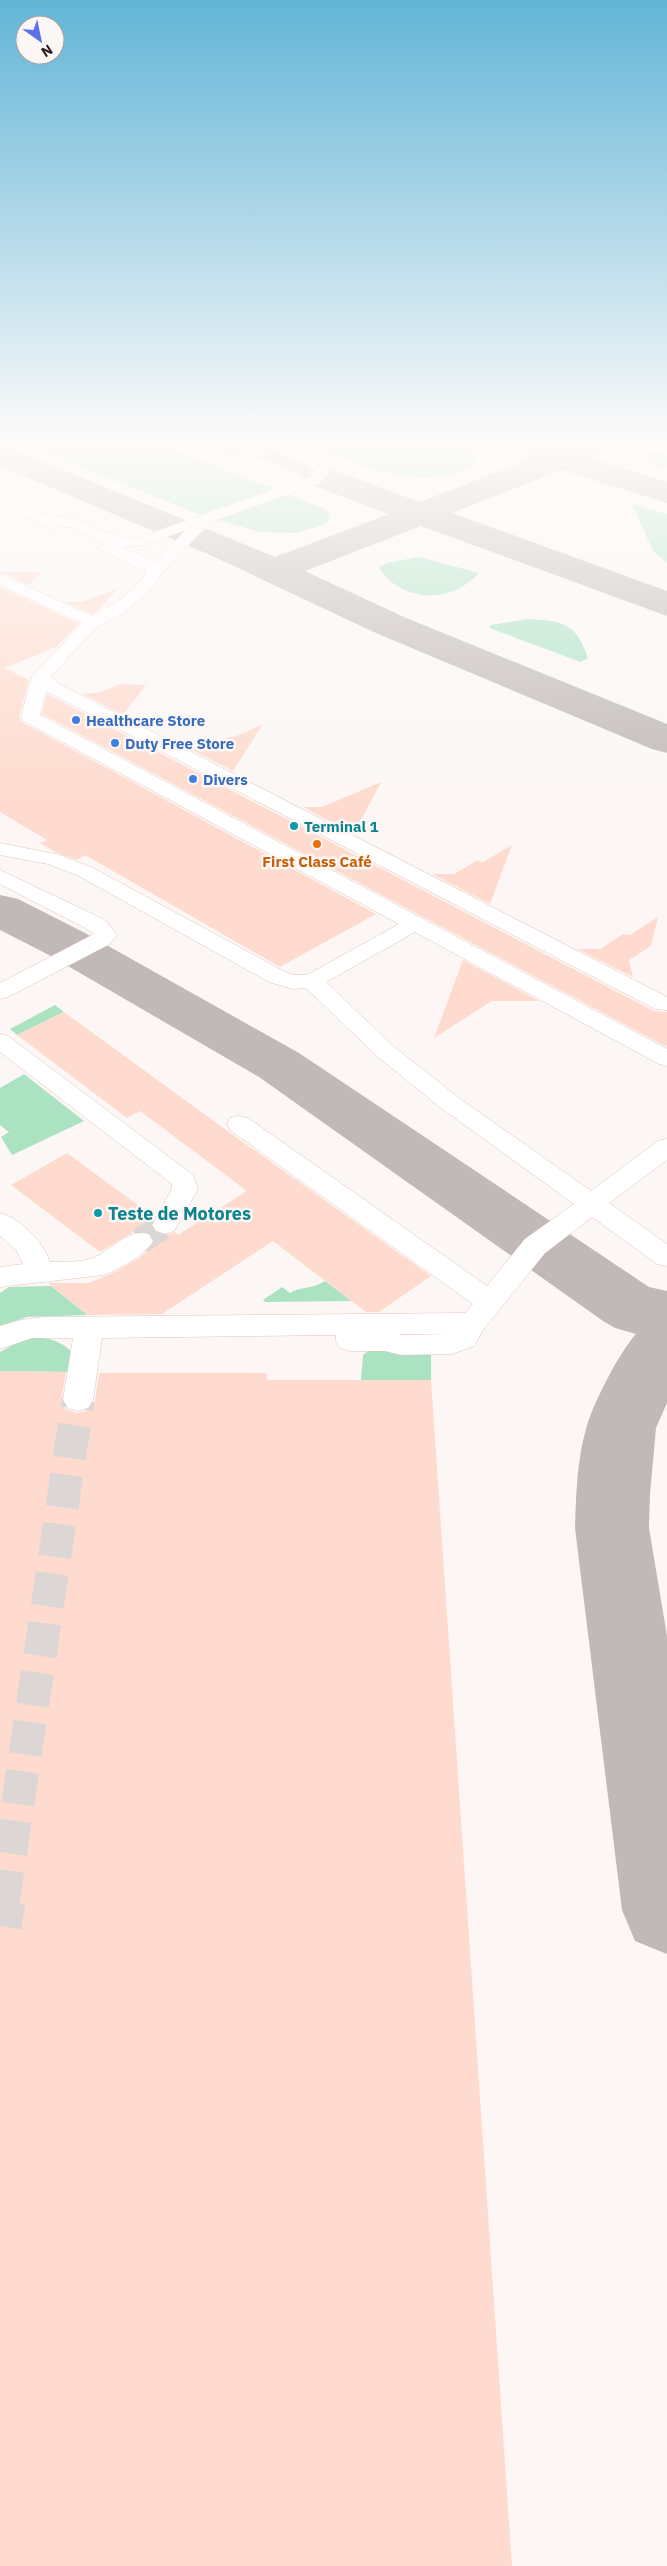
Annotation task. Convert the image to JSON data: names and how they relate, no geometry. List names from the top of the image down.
{
  "places": [
    "Healthcare Store",
    "Duty Free Store",
    "Divers",
    "Terminal 1",
    "First Class Café",
    "Teste de Motores"
  ],
  "north": "bottom right"
}
